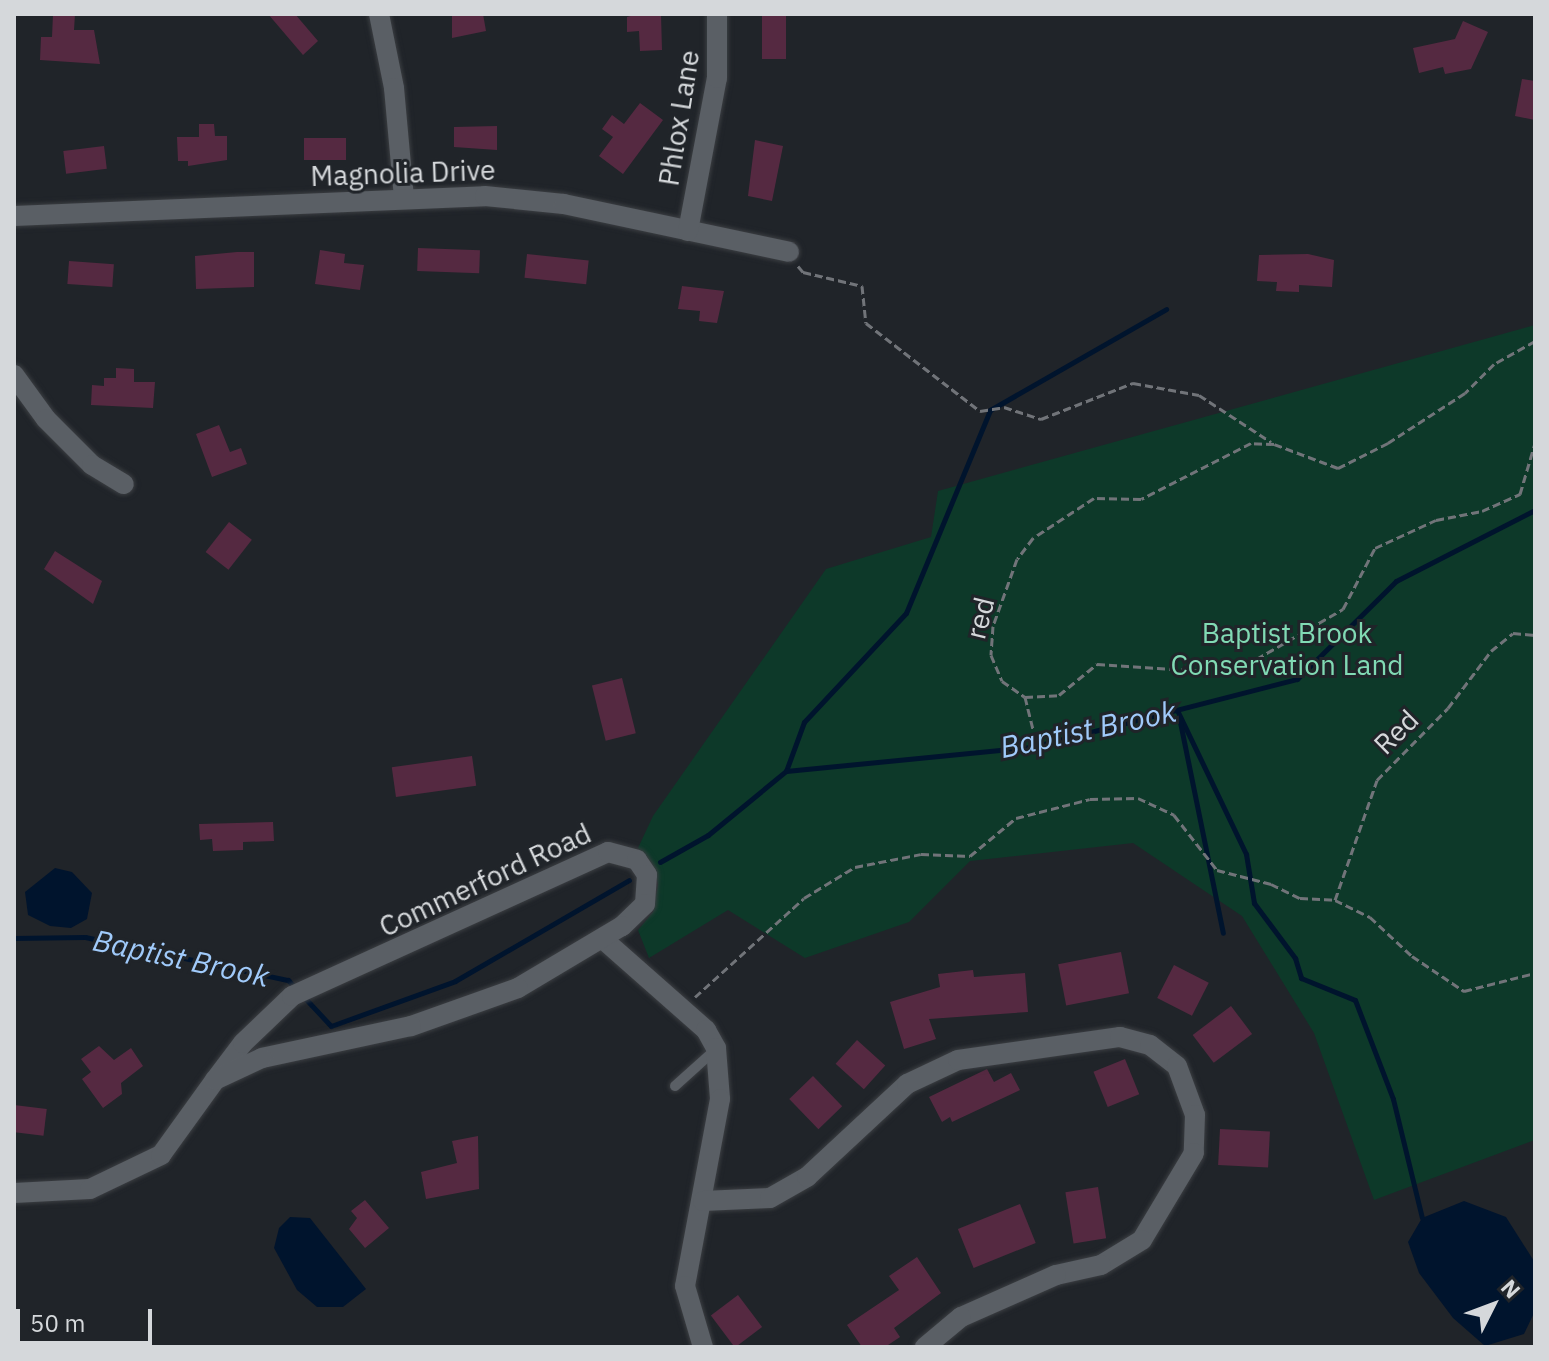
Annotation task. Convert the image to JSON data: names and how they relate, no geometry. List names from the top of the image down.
{
  "streets": {
    "street": ["Phlox Lane", "Magnolia Drive", "Commerford Road"],
    "path": ["red", "Red"]
  },
  "crossings": [
    ["Phlox Lane", "Magnolia Drive"]
  ],
  "water": ["Baptist Brook"],
  "parks": ["Baptist Brook Conservation Land"],
  "scale_bar": "50 m",
  "north": "top right"
}
